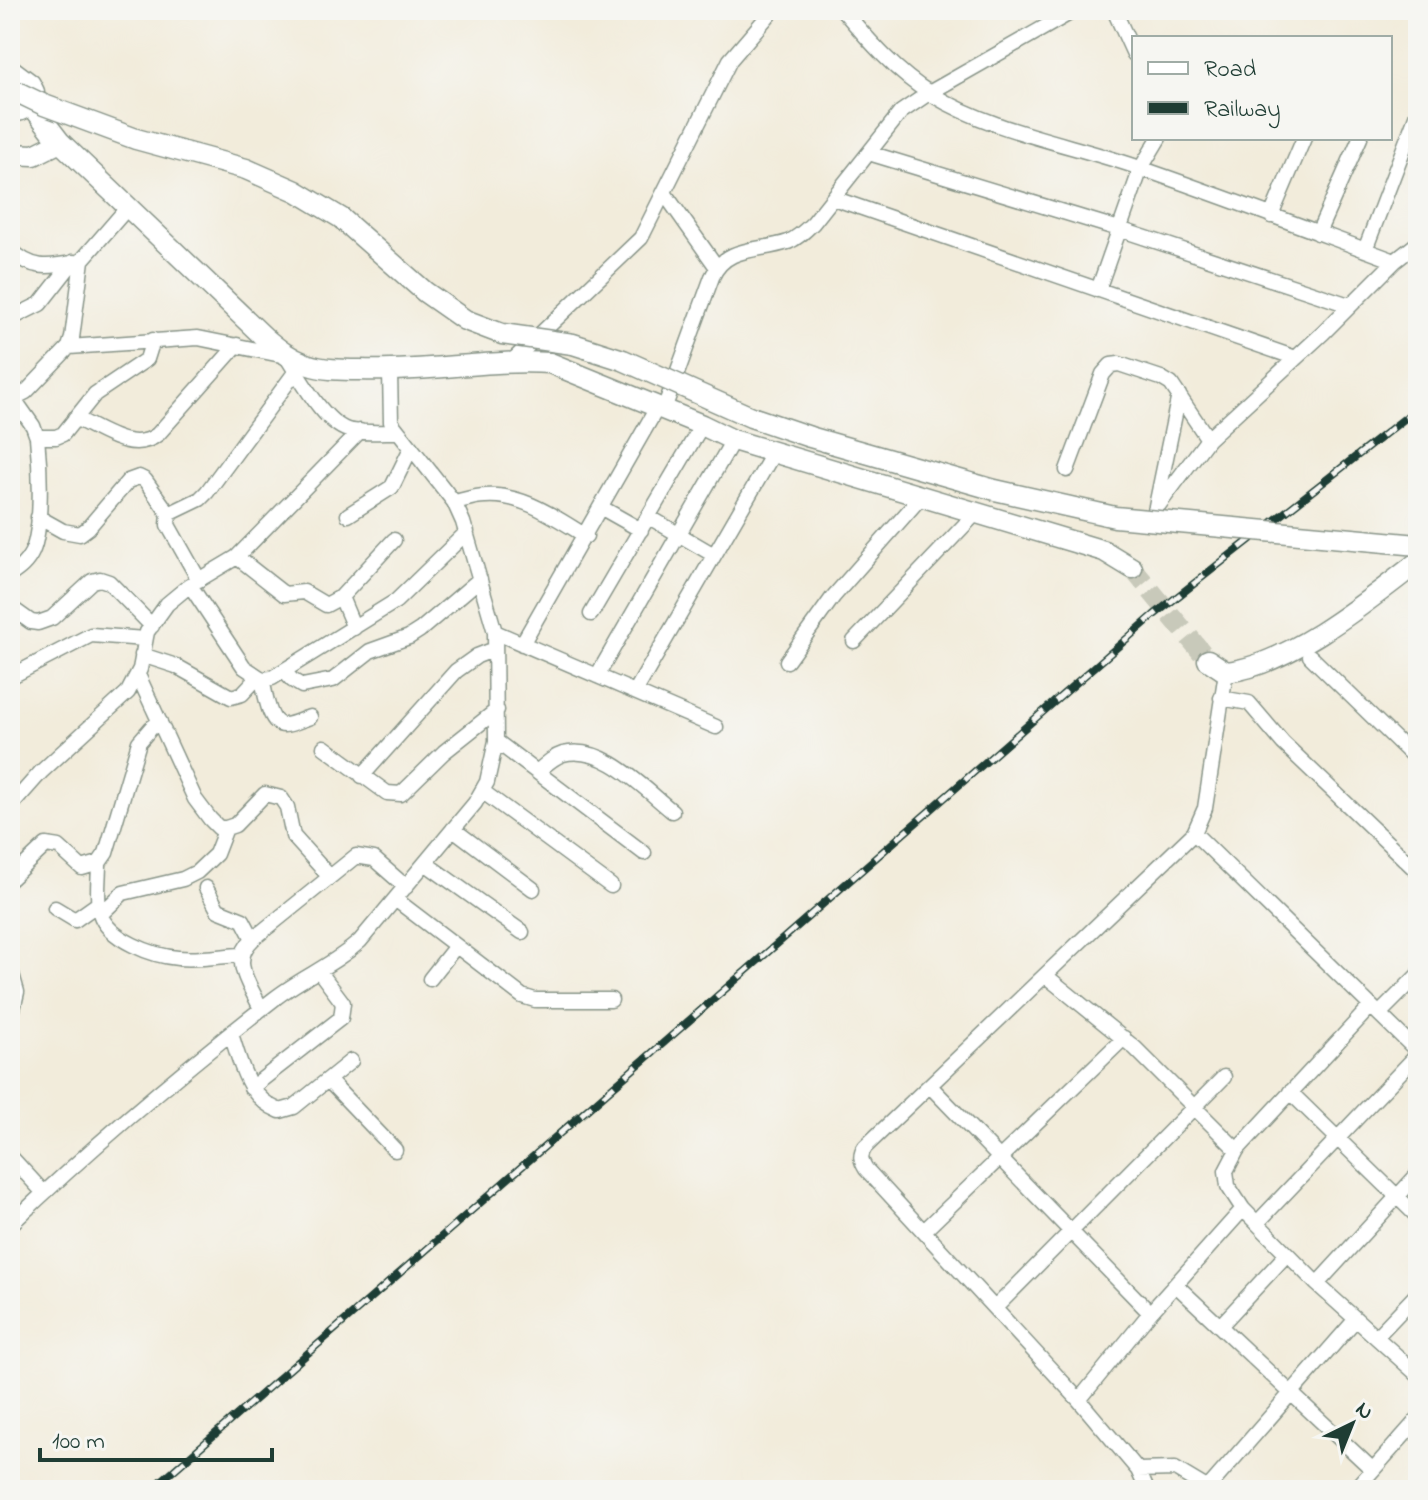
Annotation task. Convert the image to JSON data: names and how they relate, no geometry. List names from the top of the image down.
{
  "legend": ["Road", "Railway"],
  "scale_bar": "100 m",
  "north": "top right"
}
